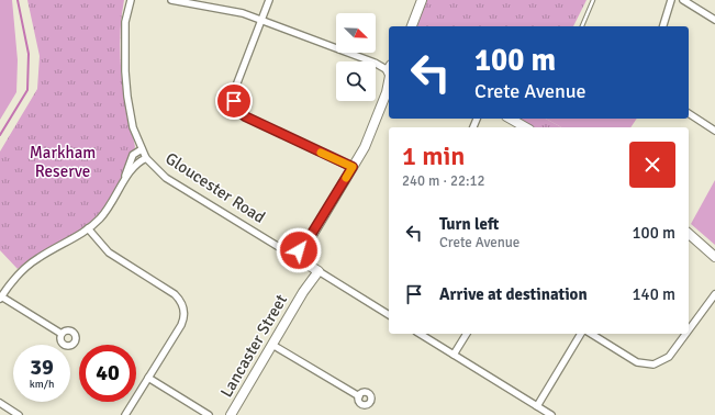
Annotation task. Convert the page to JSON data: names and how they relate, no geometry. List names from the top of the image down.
{
  "streets": {
    "street": ["Gloucester Road", "Lancaster Street"]
  },
  "crossings": [
    ["Gloucester Road", "Lancaster Street"]
  ],
  "parks": ["Markham Reserve"],
  "north": "bottom right",
  "page": {
    "turn": ["100 m", "Crete Avenue"],
    "heading": ["1 min", "240 m · 22:12"],
    "list": [
      {
        "name": "Turn left",
        "note": "Crete Avenue",
        "value": "100 m"
      },
      {
        "name": "Arrive at destination",
        "value": "140 m"
      }
    ],
    "speed": "39 km/h",
    "limit": "40"
  }
}
